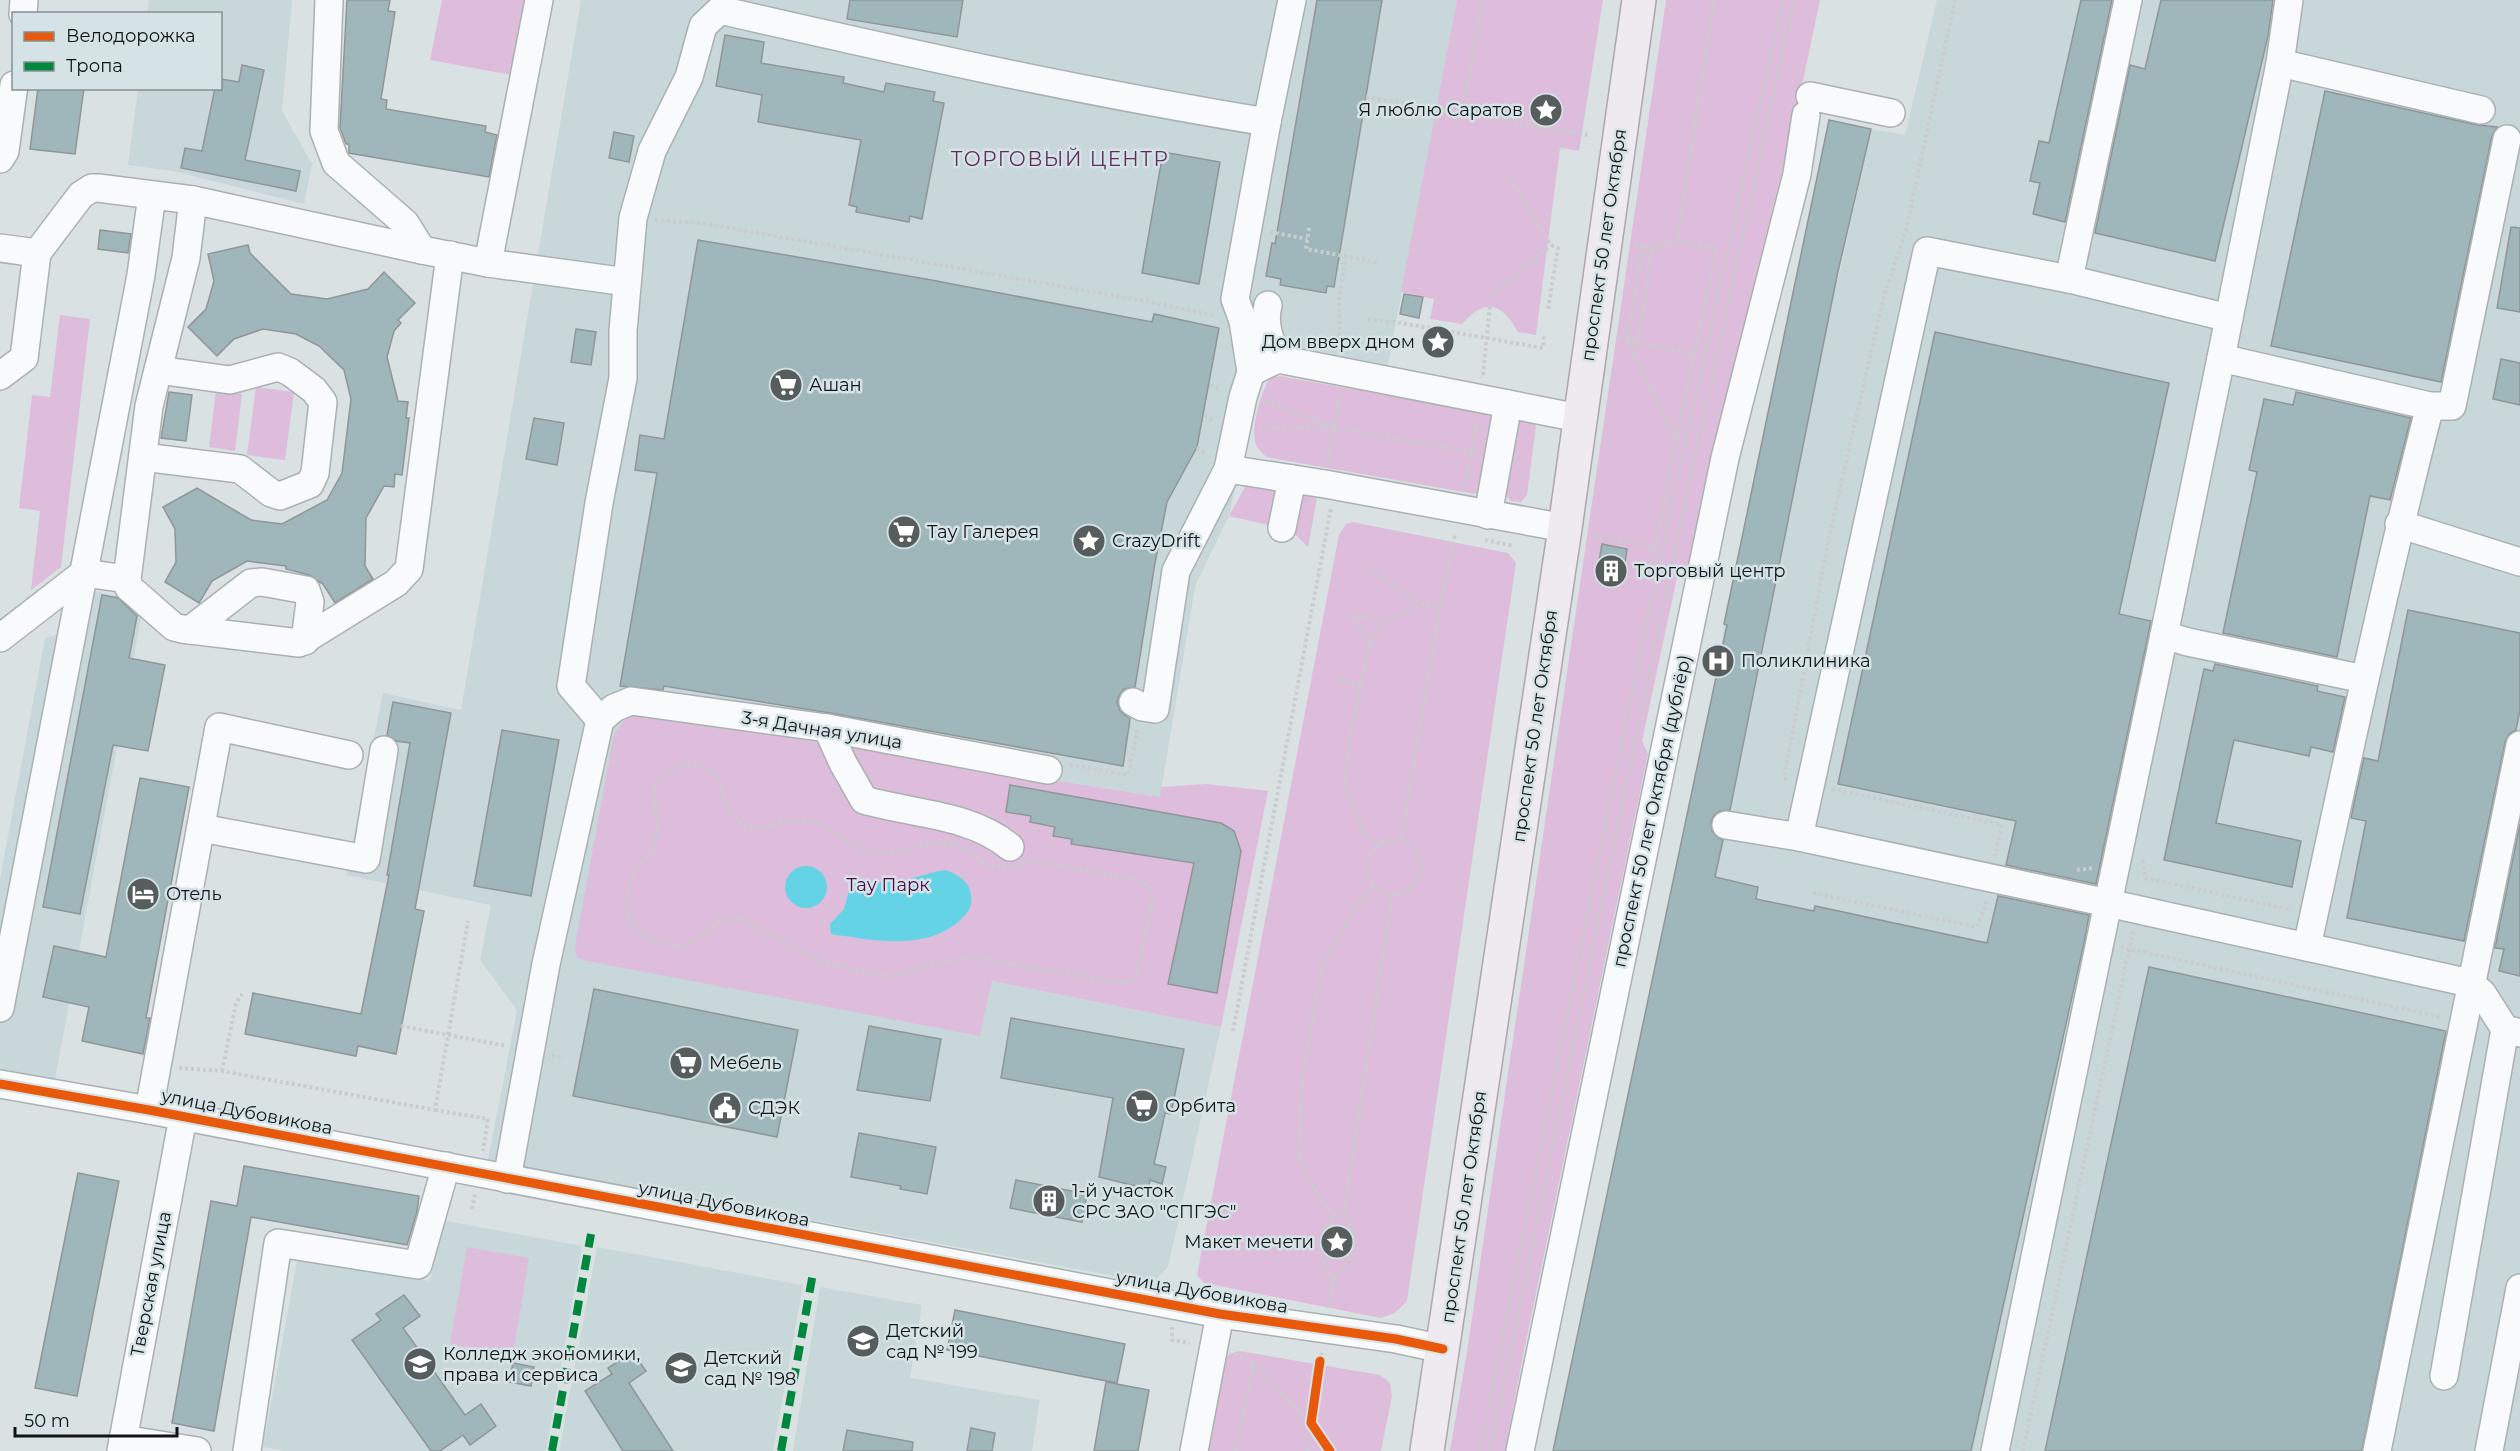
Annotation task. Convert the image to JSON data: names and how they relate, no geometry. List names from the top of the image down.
{
  "streets": {
    "main road": ["проспект 50 лет Октября"],
    "street": [
      "3-я Дачная улица",
      "проспект 50 лет Октября (дублёр)",
      "улица Дубовикова",
      "Тверская улица"
    ]
  },
  "crossings": [
    ["проспект 50 лет Октября", "улица Дубовикова"],
    ["улица Дубовикова", "Тверская улица"]
  ],
  "districts": ["ТОРГОВЫЙ ЦЕНТР"],
  "parks": ["Тау Парк"],
  "places": {
    "place": [
      "Я люблю Саратов",
      "Дом вверх дном",
      "CrazyDrift",
      "Макет мечети"
    ],
    "supermarket": [
      "Ашан",
      "Тау Галерея",
      "Мебель",
      "Орбита"
    ],
    "building": ["Торговый центр", "1-й участок СРС ЗАО \"СПГЭС\""],
    "hospital": ["Поликлиника"],
    "hotel": ["Отель"],
    "public building": ["СДЭК"],
    "school or university": ["Детский сад № 199", "Колледж экономики, права и сервиса", "Детский сад № 198"]
  },
  "legend": ["Велодорожка", "Тропа"],
  "scale_bar": "50 m"
}
